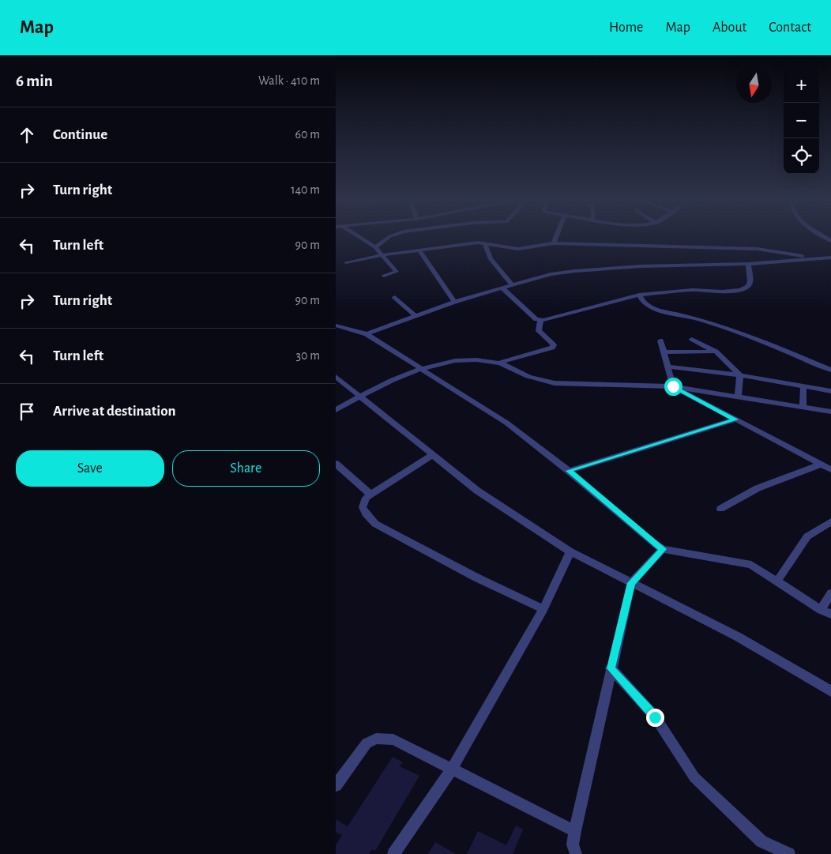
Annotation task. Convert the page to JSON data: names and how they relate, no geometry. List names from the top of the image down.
{
  "north": "bottom",
  "page": {
    "header": "Map",
    "nav": [
      "Home",
      "Map",
      "About",
      "Contact"
    ],
    "heading": ["6 min", "Walk · 410 m"],
    "map_buttons": ["+", "−"],
    "list": [
      ["Continue", "60 m"],
      ["Turn right", "140 m"],
      ["Turn left", "90 m"],
      ["Turn right", "90 m"],
      ["Turn left", "30 m"],
      "Arrive at destination"
    ],
    "buttons": ["Save", "Share"]
  }
}
